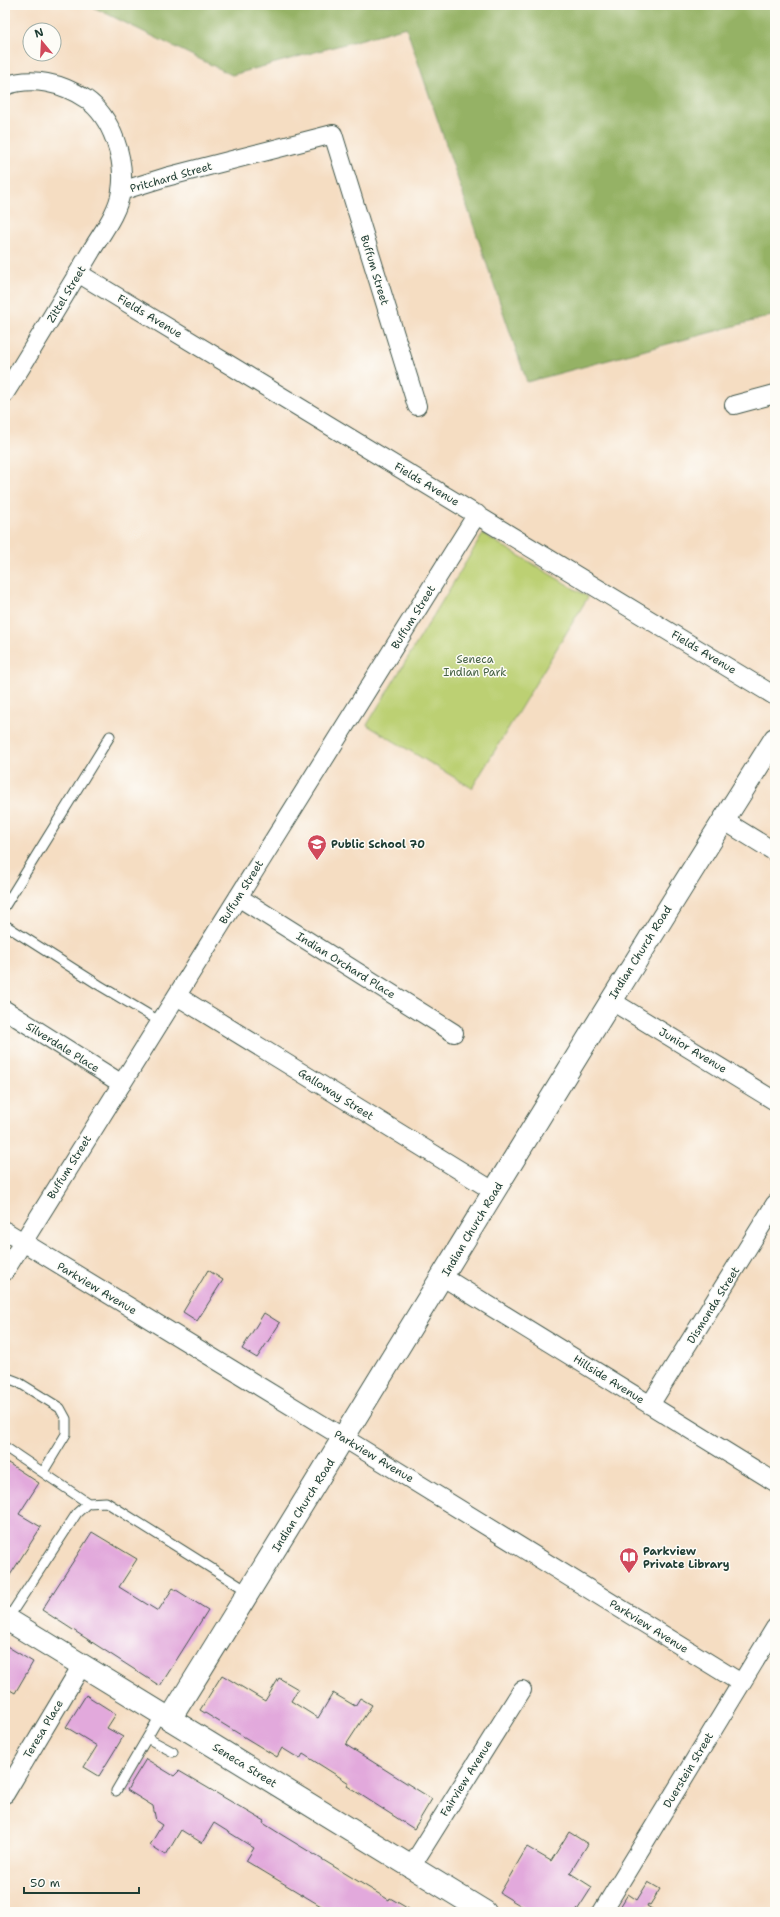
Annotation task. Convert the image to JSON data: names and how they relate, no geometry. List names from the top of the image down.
{
  "streets": {
    "street": [
      "Pritchard Street",
      "Buffum Street",
      "Zittel Street",
      "Fields Avenue",
      "Indian Church Road",
      "Indian Orchard Place",
      "Silverdale Place",
      "Junior Avenue",
      "Galloway Street",
      "Parkview Avenue",
      "Dismonda Street",
      "Hillside Avenue",
      "Teresa Place",
      "Seneca Street",
      "Duerstein Street",
      "Fairview Avenue"
    ]
  },
  "crossings": [
    ["Pritchard Street", "Buffum Street"],
    ["Pritchard Street", "Zittel Street"],
    ["Buffum Street", "Fields Avenue"],
    ["Buffum Street", "Indian Orchard Place"],
    ["Buffum Street", "Silverdale Place"],
    ["Buffum Street", "Galloway Street"],
    ["Buffum Street", "Parkview Avenue"],
    ["Zittel Street", "Fields Avenue"],
    ["Indian Church Road", "Junior Avenue"],
    ["Indian Church Road", "Galloway Street"],
    ["Indian Church Road", "Parkview Avenue"],
    ["Indian Church Road", "Hillside Avenue"],
    ["Indian Church Road", "Seneca Street"],
    ["Parkview Avenue", "Duerstein Street"],
    ["Dismonda Street", "Hillside Avenue"],
    ["Teresa Place", "Seneca Street"],
    ["Seneca Street", "Fairview Avenue"]
  ],
  "parks": ["Seneca Indian Park"],
  "places": {
    "school or university": ["Public School 70"],
    "library": ["Parkview Private Library"]
  },
  "scale_bar": "50 m",
  "north": "top"
}
